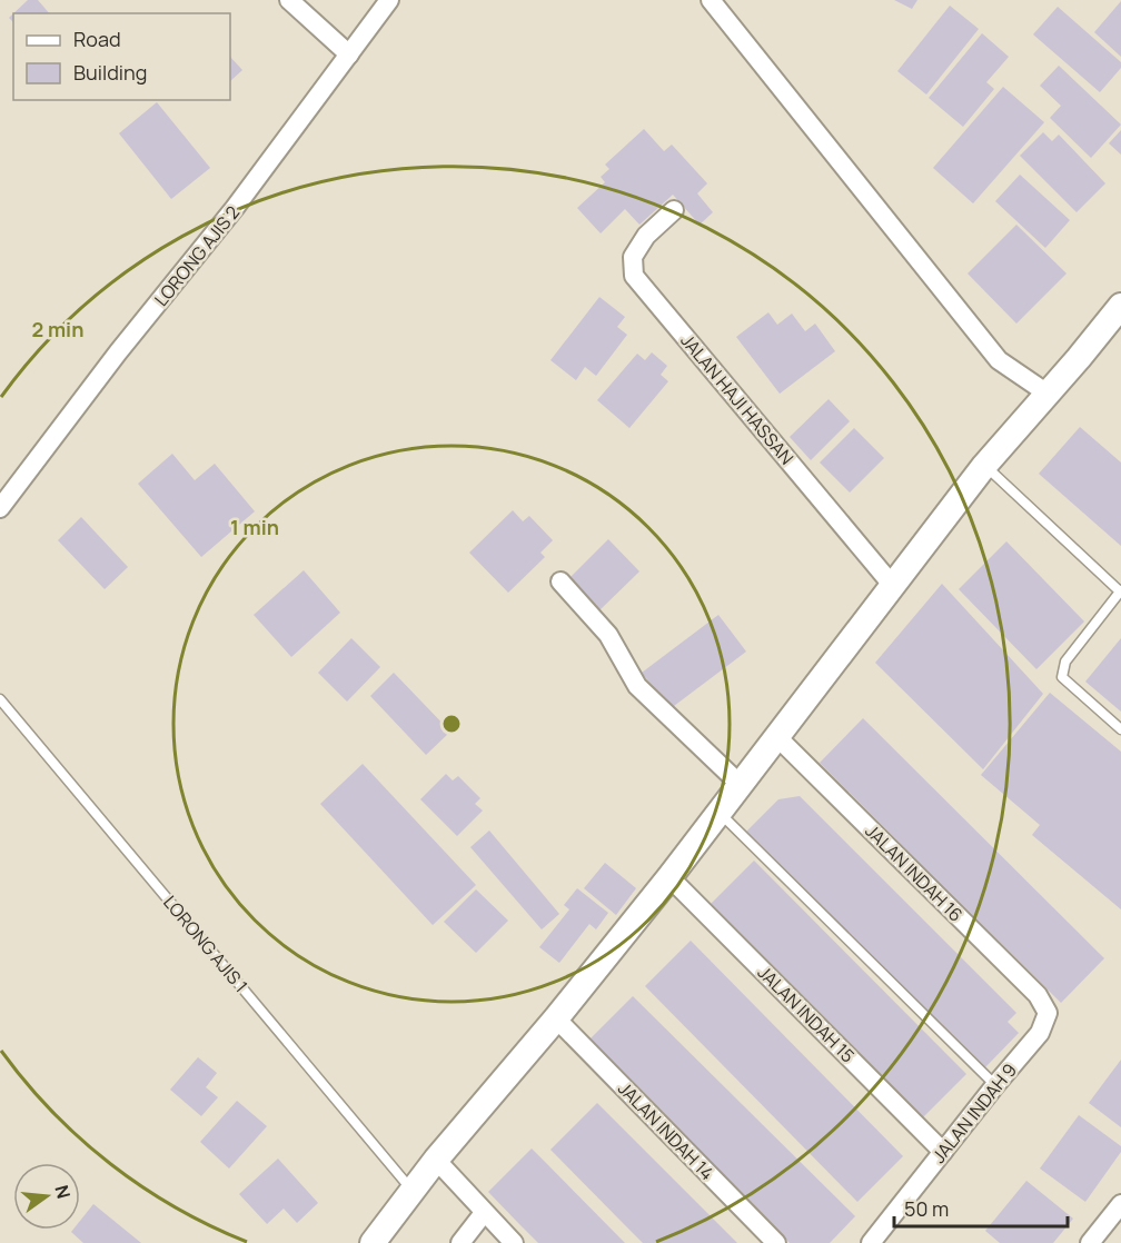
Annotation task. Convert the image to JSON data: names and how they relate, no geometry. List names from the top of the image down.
{
  "streets": {
    "street": [
      "LORONG AJIS 2",
      "JALAN HAJI HASSAN",
      "JALAN INDAH 16",
      "JALAN INDAH 15",
      "JALAN INDAH 9",
      "JALAN INDAH 14"
    ],
    "lane": ["LORONG AJIS 1"]
  },
  "crossings": [
    ["JALAN INDAH 16", "JALAN INDAH 9"],
    ["JALAN INDAH 15", "JALAN INDAH 9"]
  ],
  "legend": ["Road", "Building"],
  "scale_bar": "50 m",
  "north": "right",
  "rings": ["2 min", "1 min"]
}
